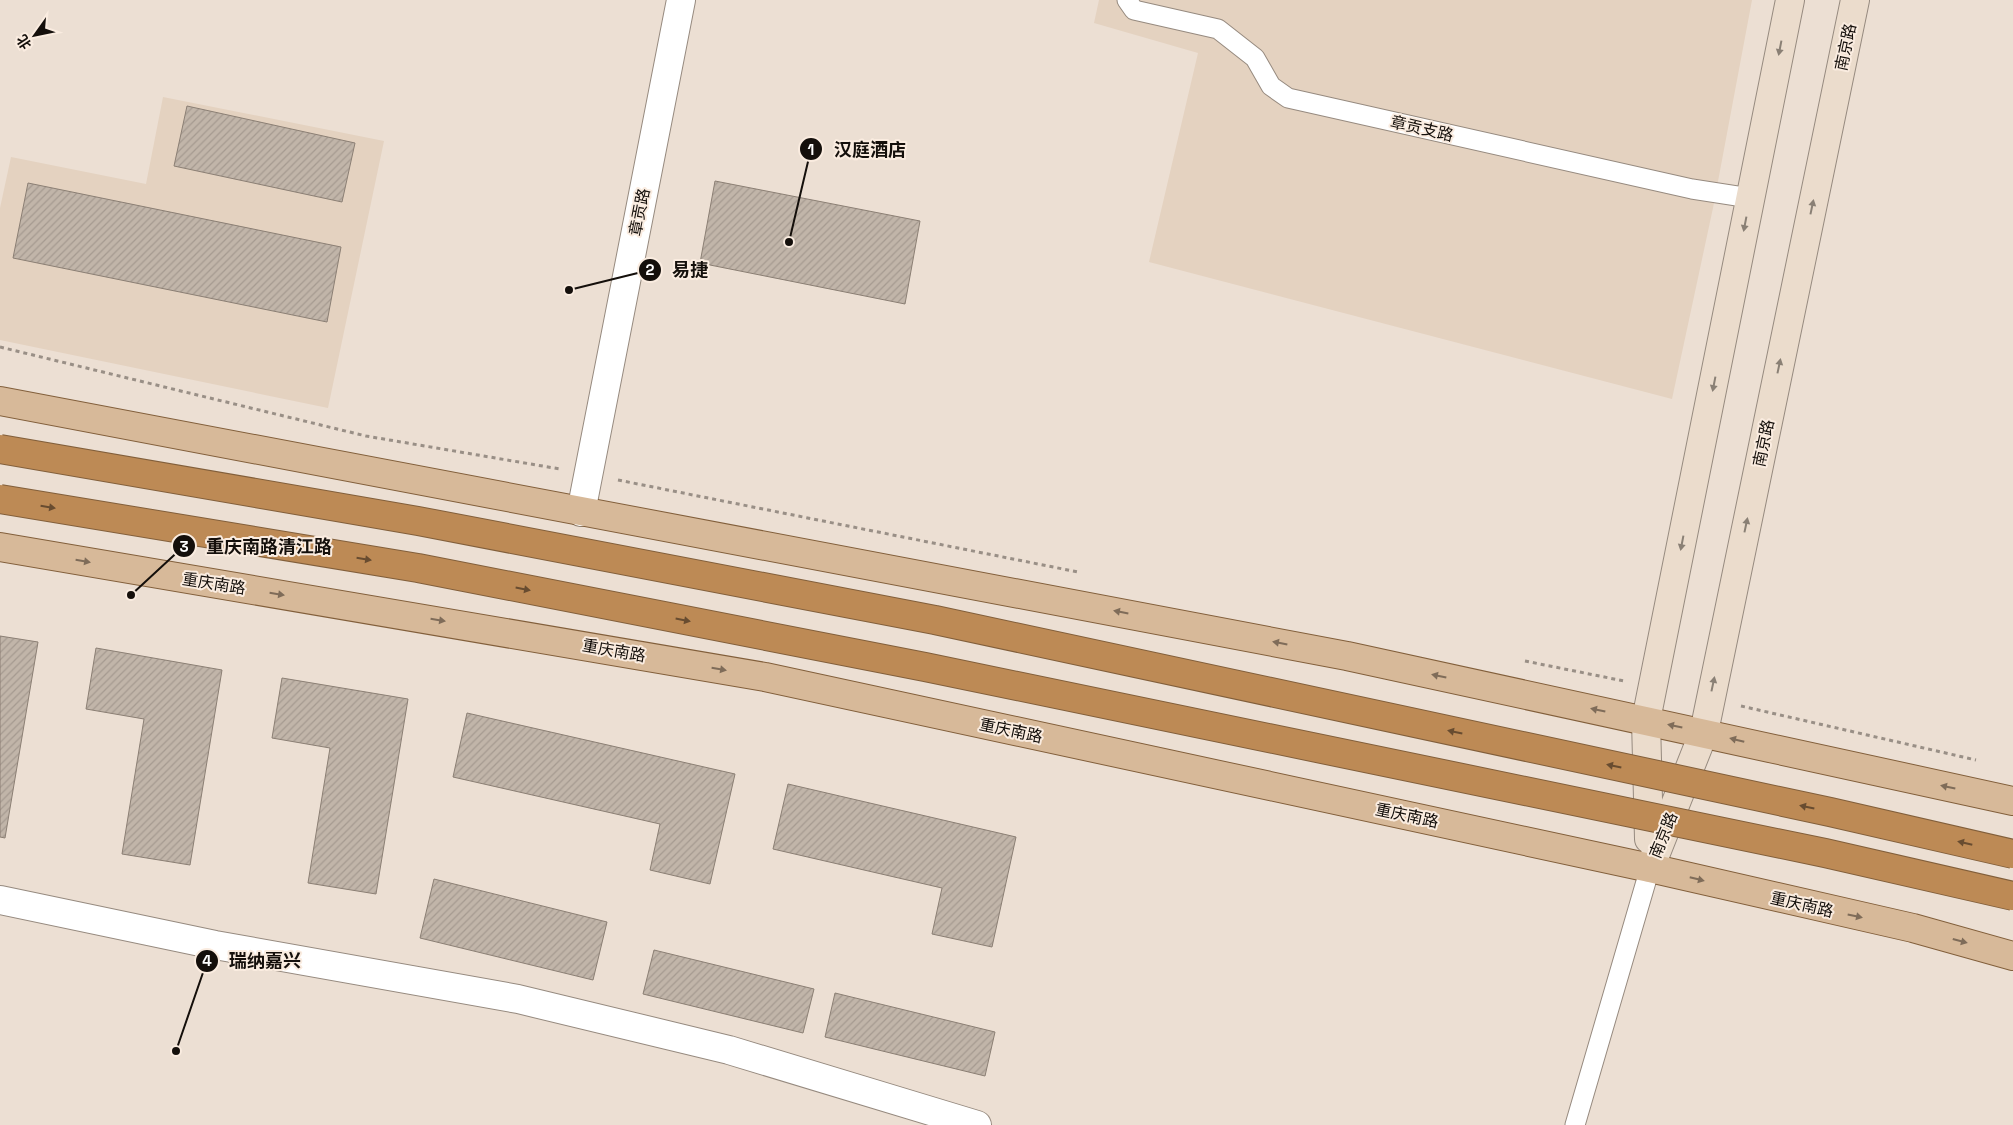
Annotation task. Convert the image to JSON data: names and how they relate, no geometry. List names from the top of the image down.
{
  "streets": {
    "main road": ["南京路", "重庆南路"],
    "street": ["章贡路"],
    "lane": ["章贡支路"]
  },
  "crossings": [
    ["南京路", "章贡支路"],
    ["南京路", "重庆南路"]
  ],
  "places": [
    "汉庭酒店",
    "易捷",
    "重庆南路清江路",
    "瑞纳嘉兴"
  ],
  "north": "bottom left"
}
